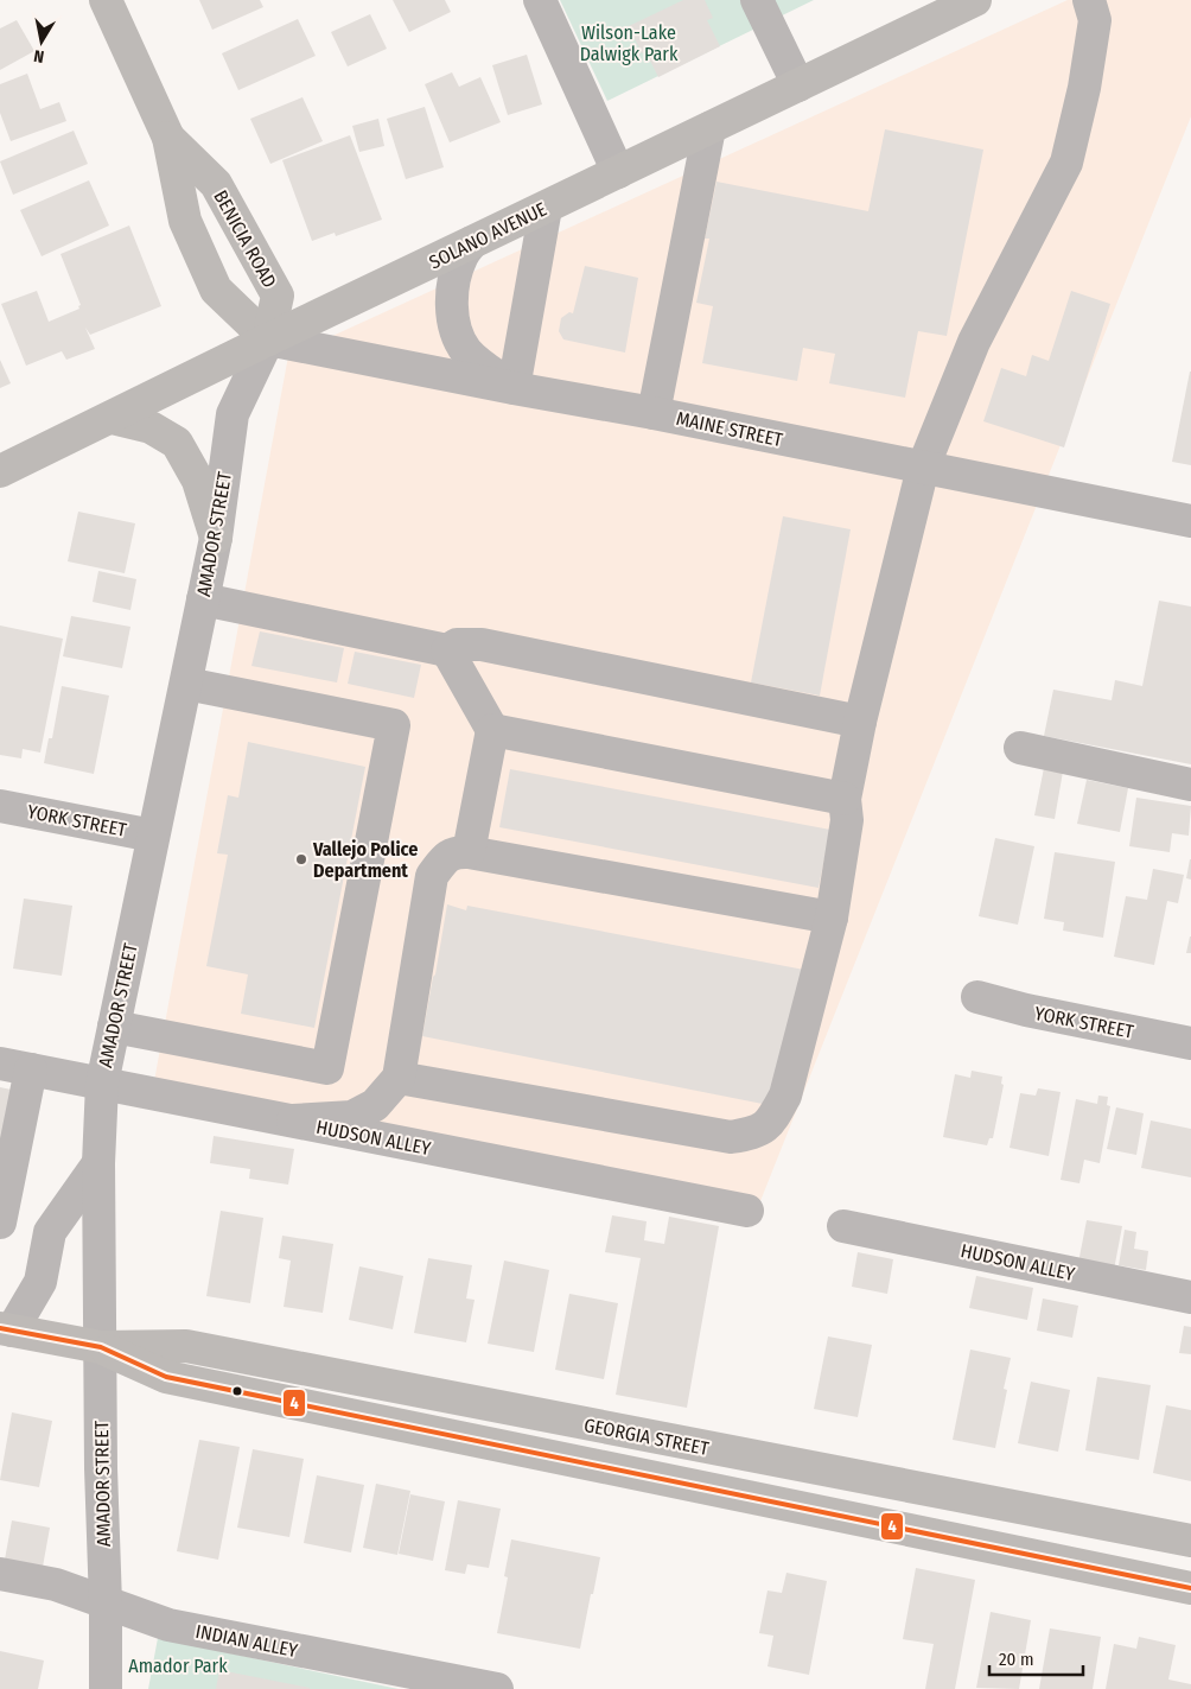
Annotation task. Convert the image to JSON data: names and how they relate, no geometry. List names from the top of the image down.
{
  "streets": {
    "main road": ["SOLANO AVENUE", "BENICIA ROAD", "GEORGIA STREET"],
    "street": [
      "MAINE STREET",
      "AMADOR STREET",
      "YORK STREET",
      "HUDSON ALLEY",
      "INDIAN ALLEY"
    ]
  },
  "crossings": [
    ["SOLANO AVENUE", "BENICIA ROAD"],
    ["SOLANO AVENUE", "MAINE STREET"],
    ["SOLANO AVENUE", "AMADOR STREET"],
    ["BENICIA ROAD", "MAINE STREET"],
    ["BENICIA ROAD", "AMADOR STREET"],
    ["MAINE STREET", "AMADOR STREET"],
    ["AMADOR STREET", "YORK STREET"],
    ["AMADOR STREET", "HUDSON ALLEY"],
    ["AMADOR STREET", "GEORGIA STREET"],
    ["AMADOR STREET", "INDIAN ALLEY"]
  ],
  "parks": ["Wilson-Lake Dalwigk Park", "Amador Park"],
  "places": ["Vallejo Police Department"],
  "lines": ["transit line 4"],
  "scale_bar": "20 m",
  "north": "bottom"
}
